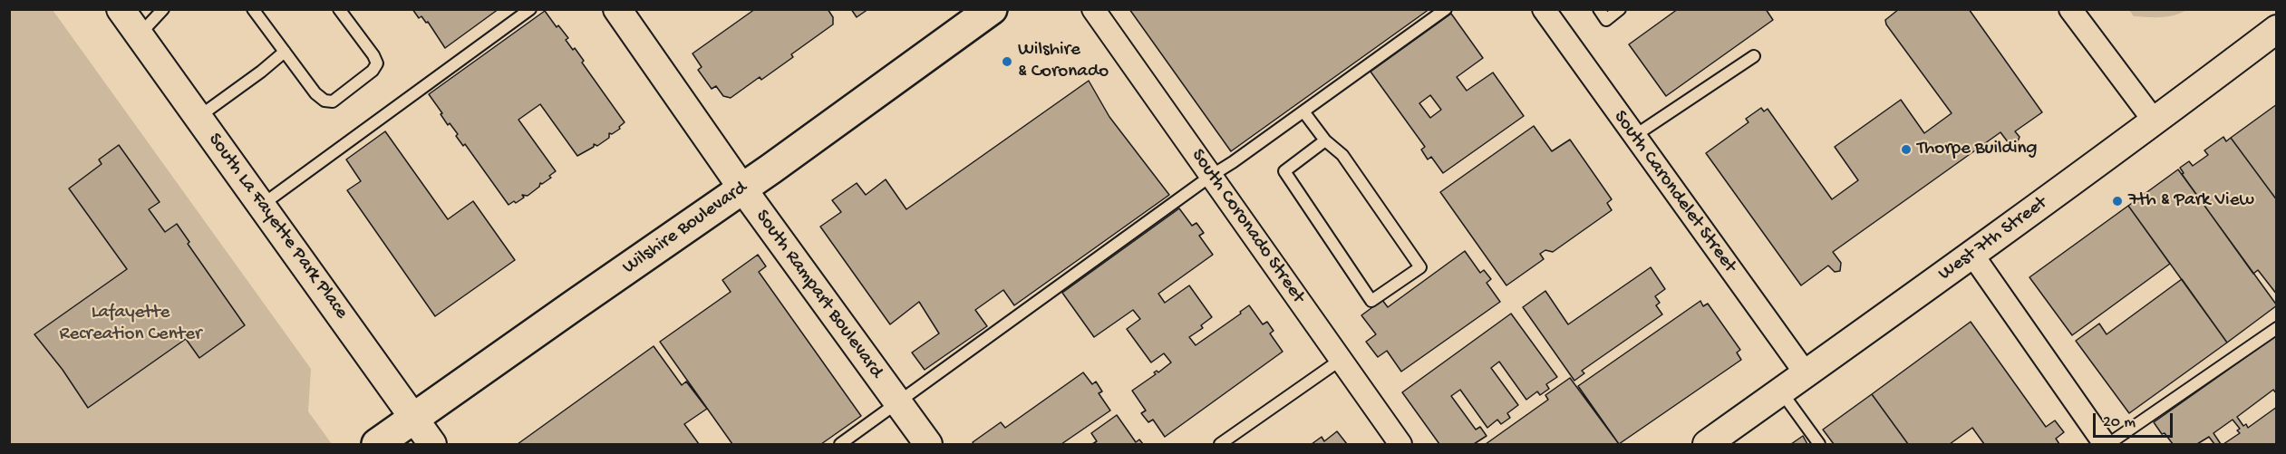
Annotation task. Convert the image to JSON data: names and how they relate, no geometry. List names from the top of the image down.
{
  "streets": {
    "main road": ["Wilshire Boulevard"],
    "street": [
      "South Carondelet Street",
      "South La Fayette Park Place",
      "South Coronado Street",
      "West 7th Street",
      "South Rampart Boulevard"
    ]
  },
  "crossings": [
    ["South Carondelet Street", "West 7th Street"],
    ["South La Fayette Park Place", "Wilshire Boulevard"],
    ["Wilshire Boulevard", "South Rampart Boulevard"]
  ],
  "parks": ["Lafayette Recreation Center"],
  "places": ["Wilshire & Coronado", "Thorpe Building", "7th & Park View"],
  "scale_bar": "20 m"
}
